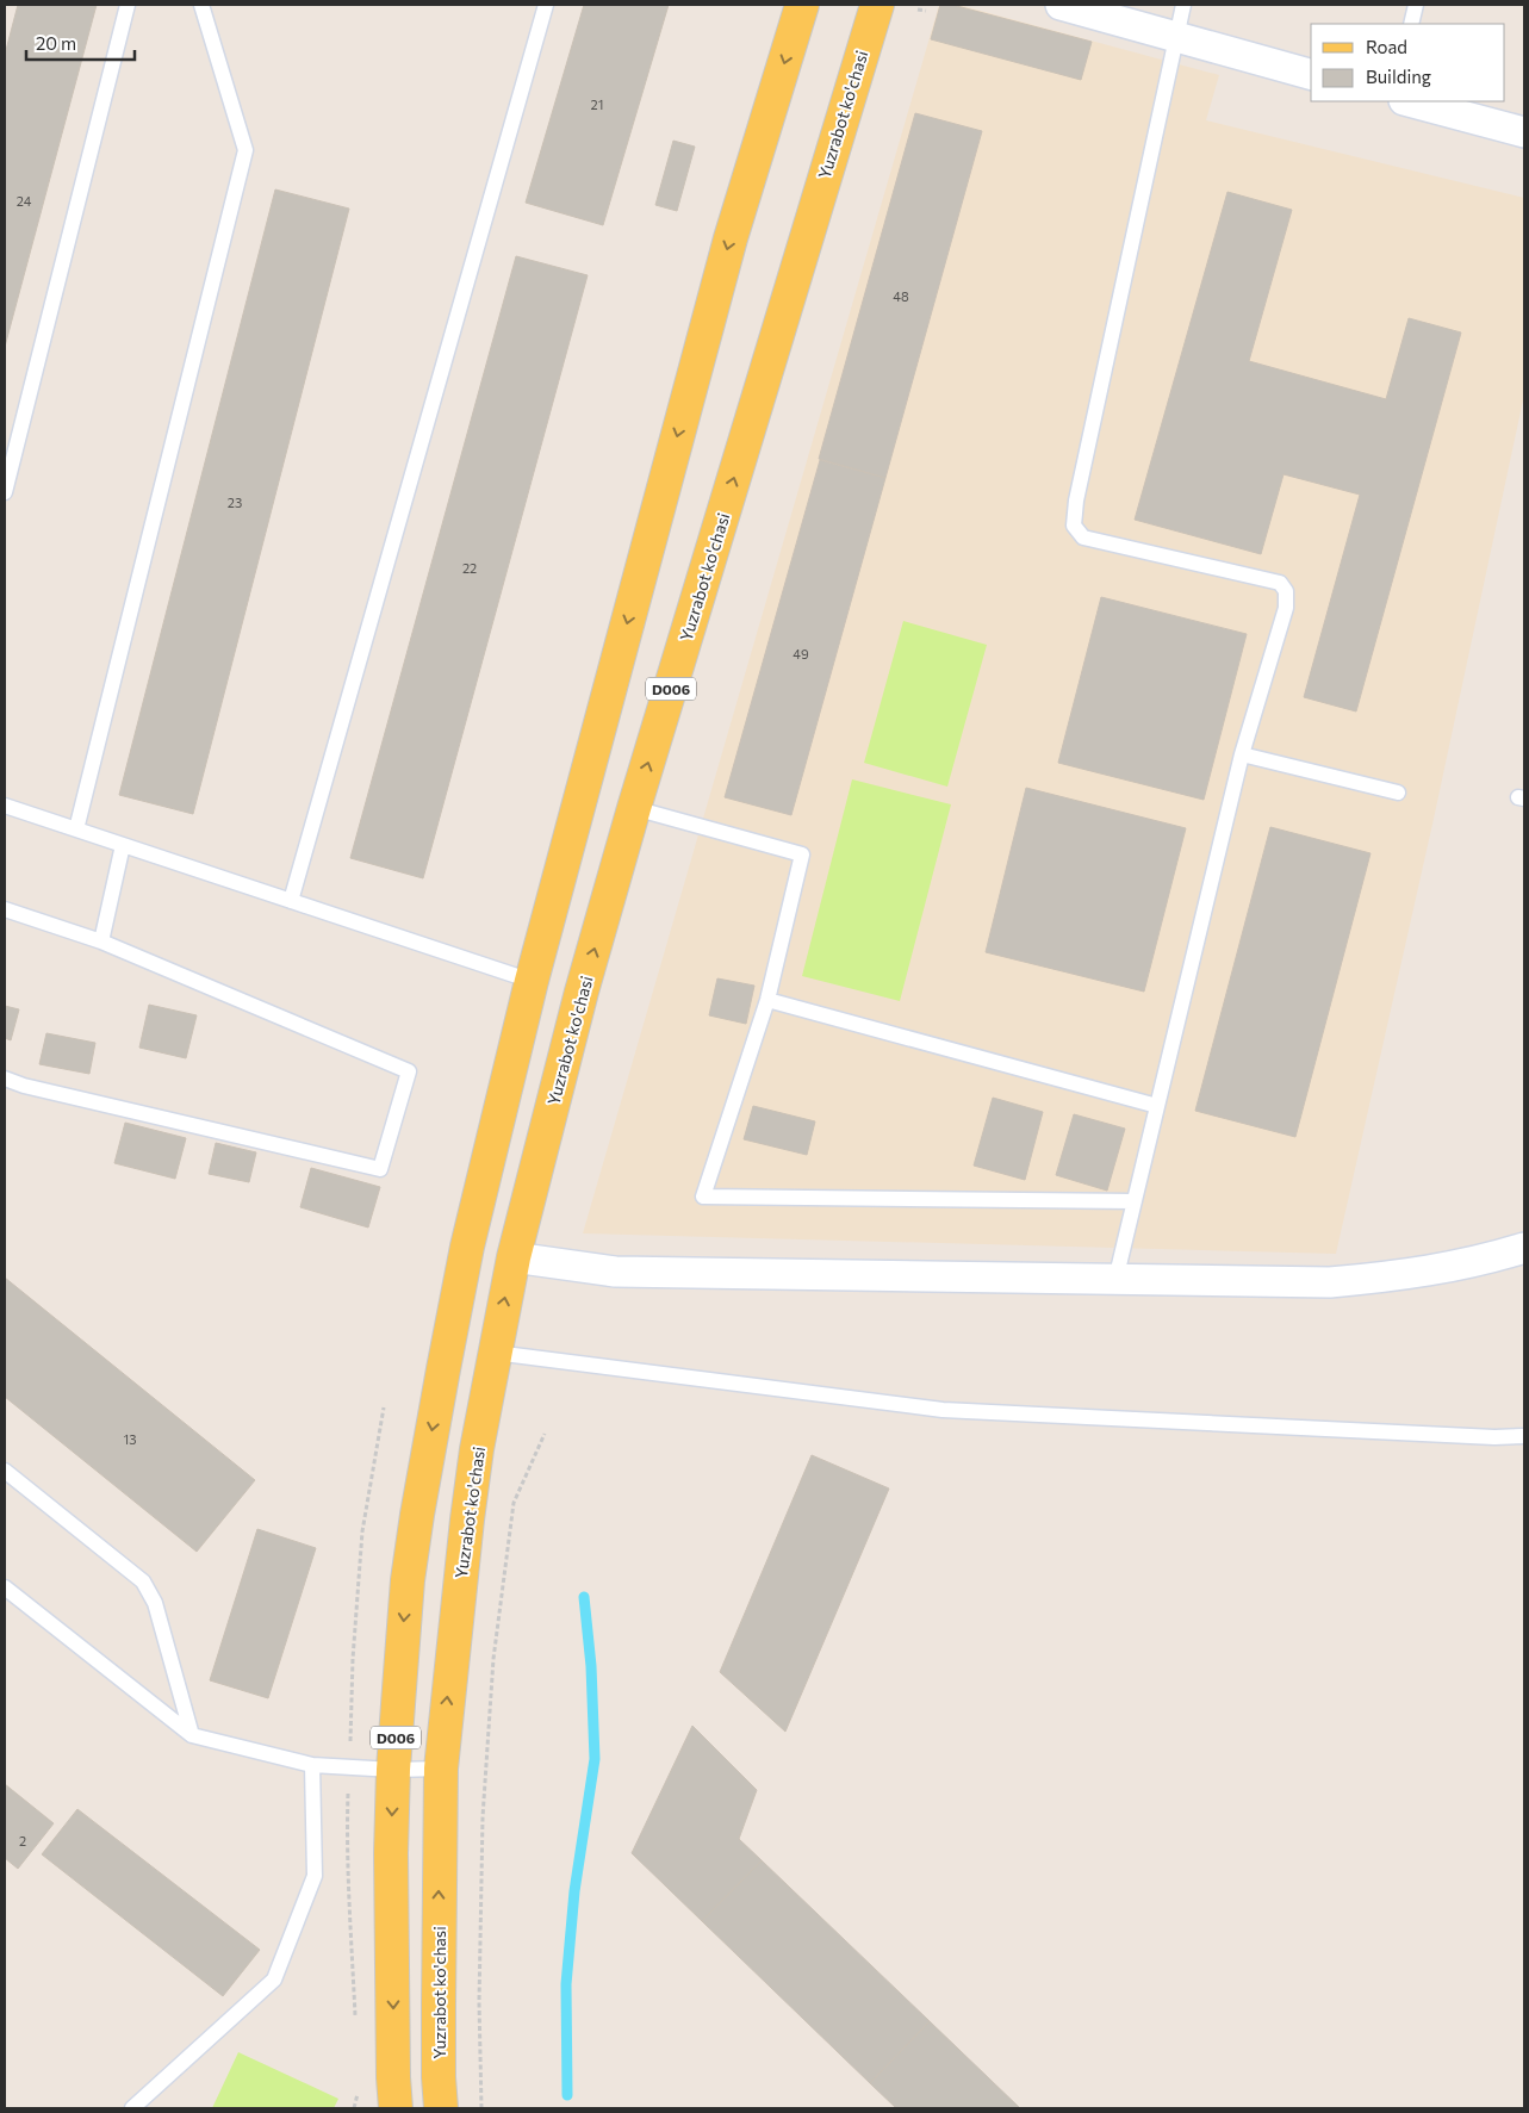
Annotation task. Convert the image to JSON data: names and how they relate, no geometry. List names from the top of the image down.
{
  "streets": {
    "main road": ["Yuzrabot ko'chasi", "D006"]
  },
  "house_numbers": [
    "21",
    "24",
    "48",
    "23",
    "22",
    "49",
    "13",
    "2"
  ],
  "legend": ["Road", "Building"],
  "scale_bar": "20 m"
}
